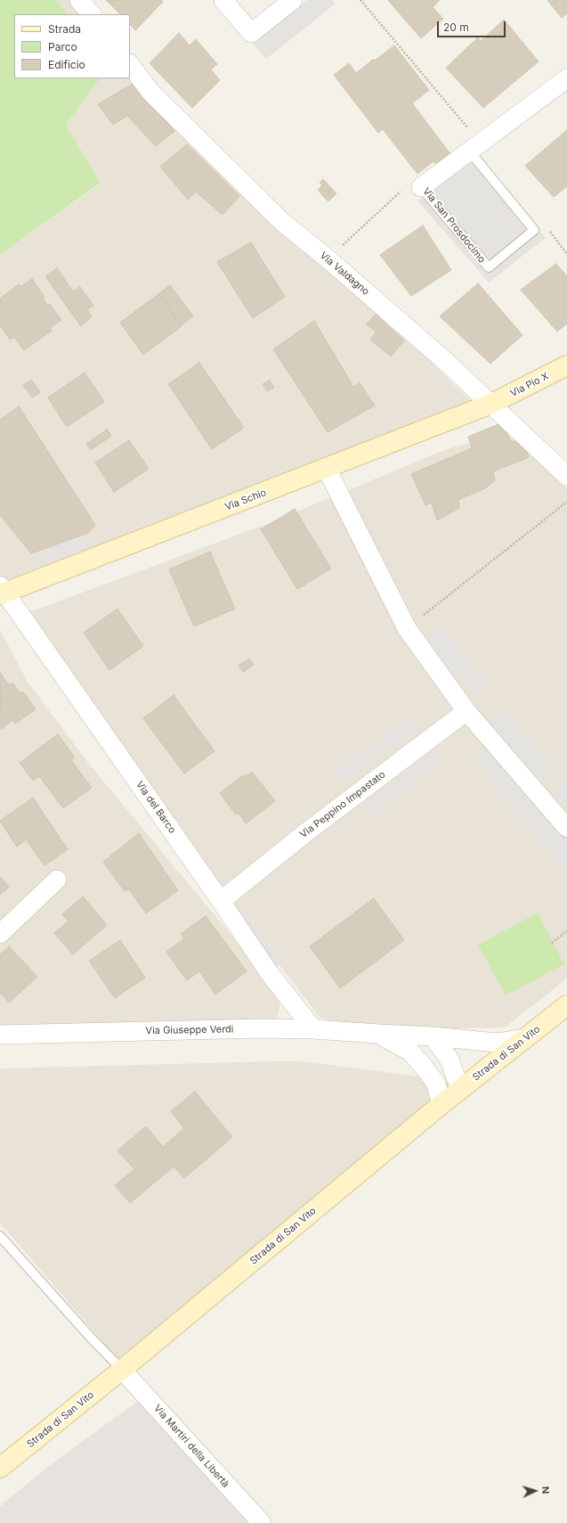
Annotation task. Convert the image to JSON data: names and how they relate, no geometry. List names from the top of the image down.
{
  "streets": {
    "main road": ["Via Pio X", "Via Schio", "Strada di San Vito"],
    "street": [
      "Via San Prosdocimo",
      "Via Valdagno",
      "Via Peppino Impastato",
      "Via del Barco",
      "Via Giuseppe Verdi",
      "Via Martiri della Libertà"
    ]
  },
  "crossings": [
    ["Via Valdagno", "Via Pio X"],
    ["Via Valdagno", "Via Schio"],
    ["Via Pio X", "Via Schio"],
    ["Via Schio", "Via del Barco"],
    ["Via Peppino Impastato", "Via del Barco"],
    ["Via del Barco", "Via Giuseppe Verdi"],
    ["Via Giuseppe Verdi", "Strada di San Vito"],
    ["Strada di San Vito", "Via Martiri della Libertà"]
  ],
  "legend": ["Strada", "Parco", "Edificio"],
  "scale_bar": "20 m",
  "north": "right"
}
